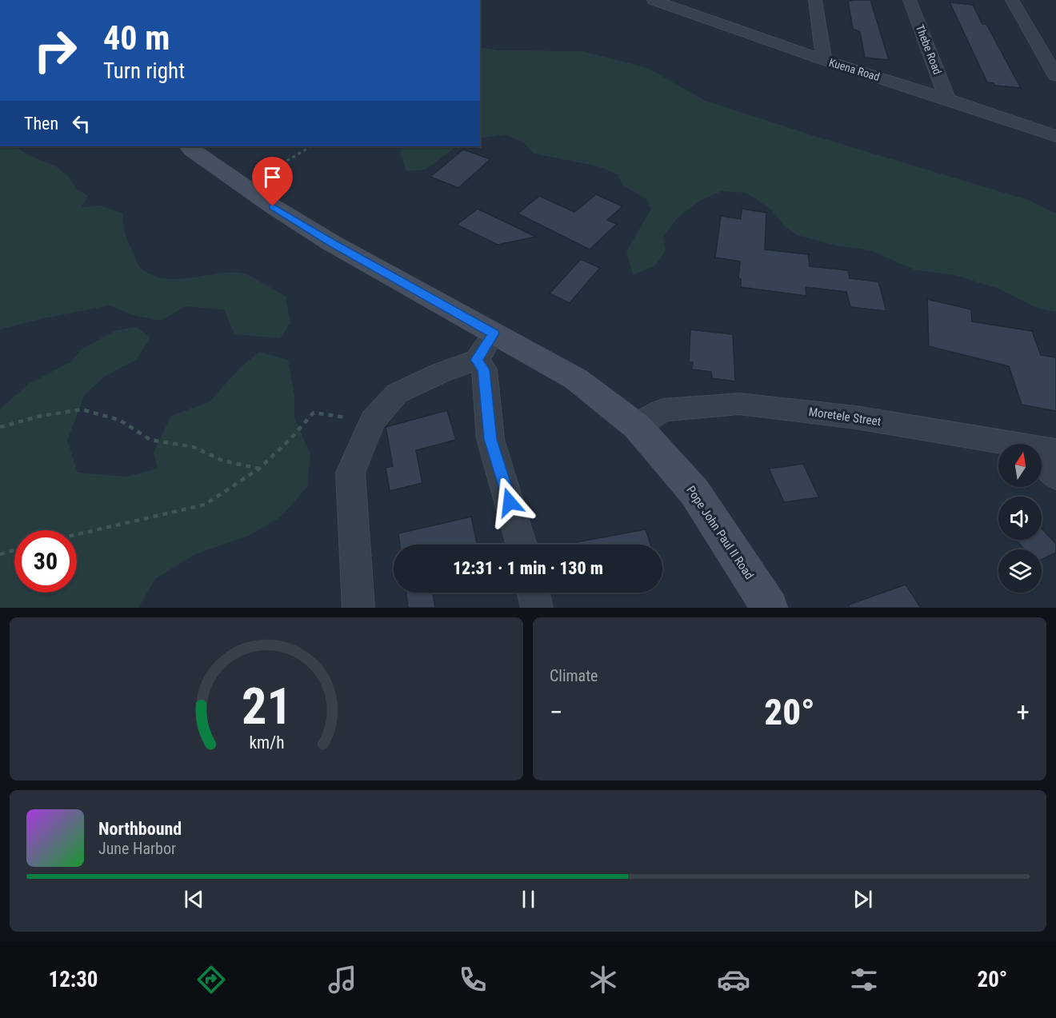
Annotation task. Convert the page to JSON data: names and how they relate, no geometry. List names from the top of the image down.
{
  "streets": {
    "main road": ["Pope John Paul II Road"],
    "street": ["Thebe Road", "Kuena Road", "Moretele Street"]
  },
  "crossings": [
    ["Thebe Road", "Kuena Road"],
    ["Moretele Street", "Pope John Paul II Road"]
  ],
  "north": "top",
  "page": {
    "turn": ["40 m", "Turn right"],
    "then": "Then",
    "limit": "30",
    "trip": "12:31 · 1 min · 130 m",
    "tile": "Climate",
    "heat": ["−", "20°", "+"],
    "song": ["Northbound", "June Harbor"],
    "tabs": ["12:30", "20°"],
    "gauge": ["21", "km/h"]
  }
}
